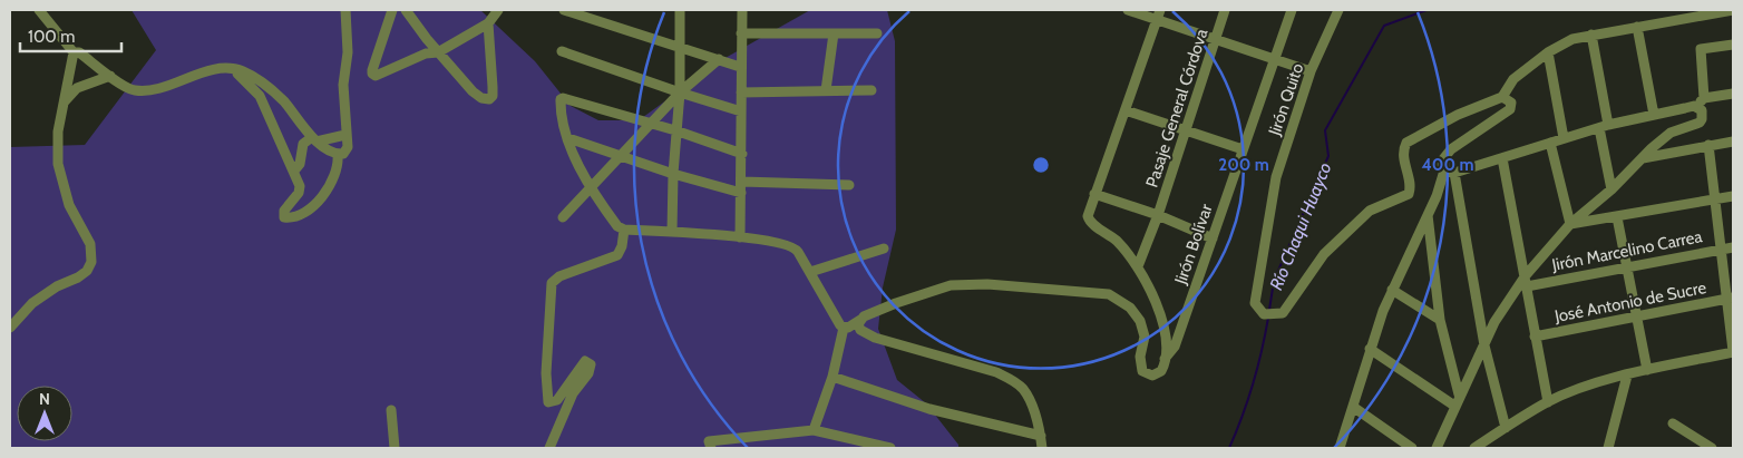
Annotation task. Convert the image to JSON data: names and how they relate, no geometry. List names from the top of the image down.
{
  "streets": {
    "street": [
      "Jirón Quito",
      "Pasaje General Córdova",
      "Jirón Bolívar",
      "Jirón Marcelino Carrea",
      "José Antonio de Sucre"
    ]
  },
  "water": ["Río Chaqui Huayco"],
  "scale_bar": "100 m",
  "north": "top",
  "rings": ["200 m", "400 m"]
}
